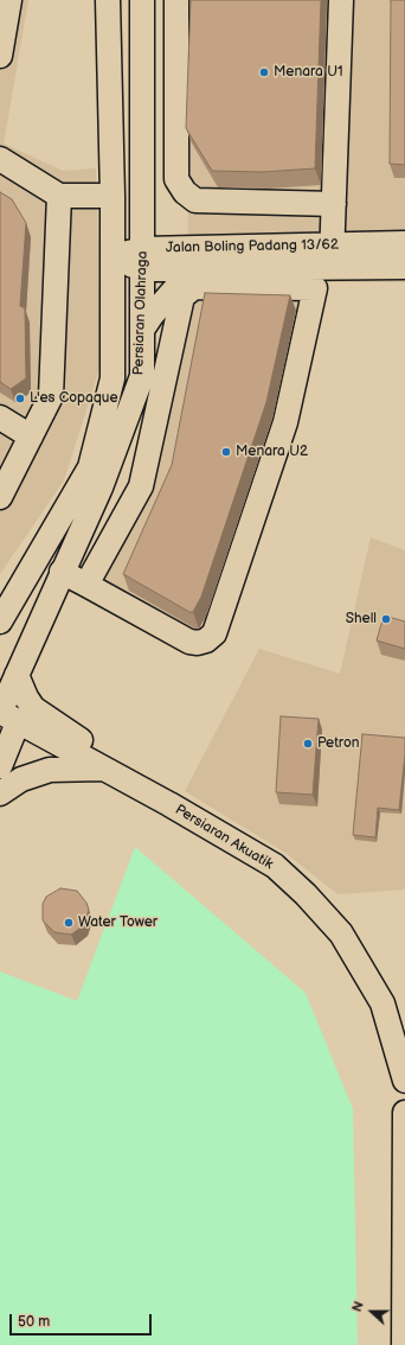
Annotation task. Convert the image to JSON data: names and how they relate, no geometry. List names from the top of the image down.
{
  "streets": {
    "street": ["Jalan Boling Padang 13/62", "Persiaran Olahraga", "Persiaran Akuatik"]
  },
  "crossings": [
    ["Jalan Boling Padang 13/62", "Persiaran Olahraga"],
    ["Persiaran Olahraga", "Persiaran Akuatik"]
  ],
  "places": [
    "Menara U1",
    "L'es Copaque",
    "Menara U2",
    "Shell",
    "Petron",
    "Water Tower"
  ],
  "scale_bar": "50 m",
  "north": "left"
}
